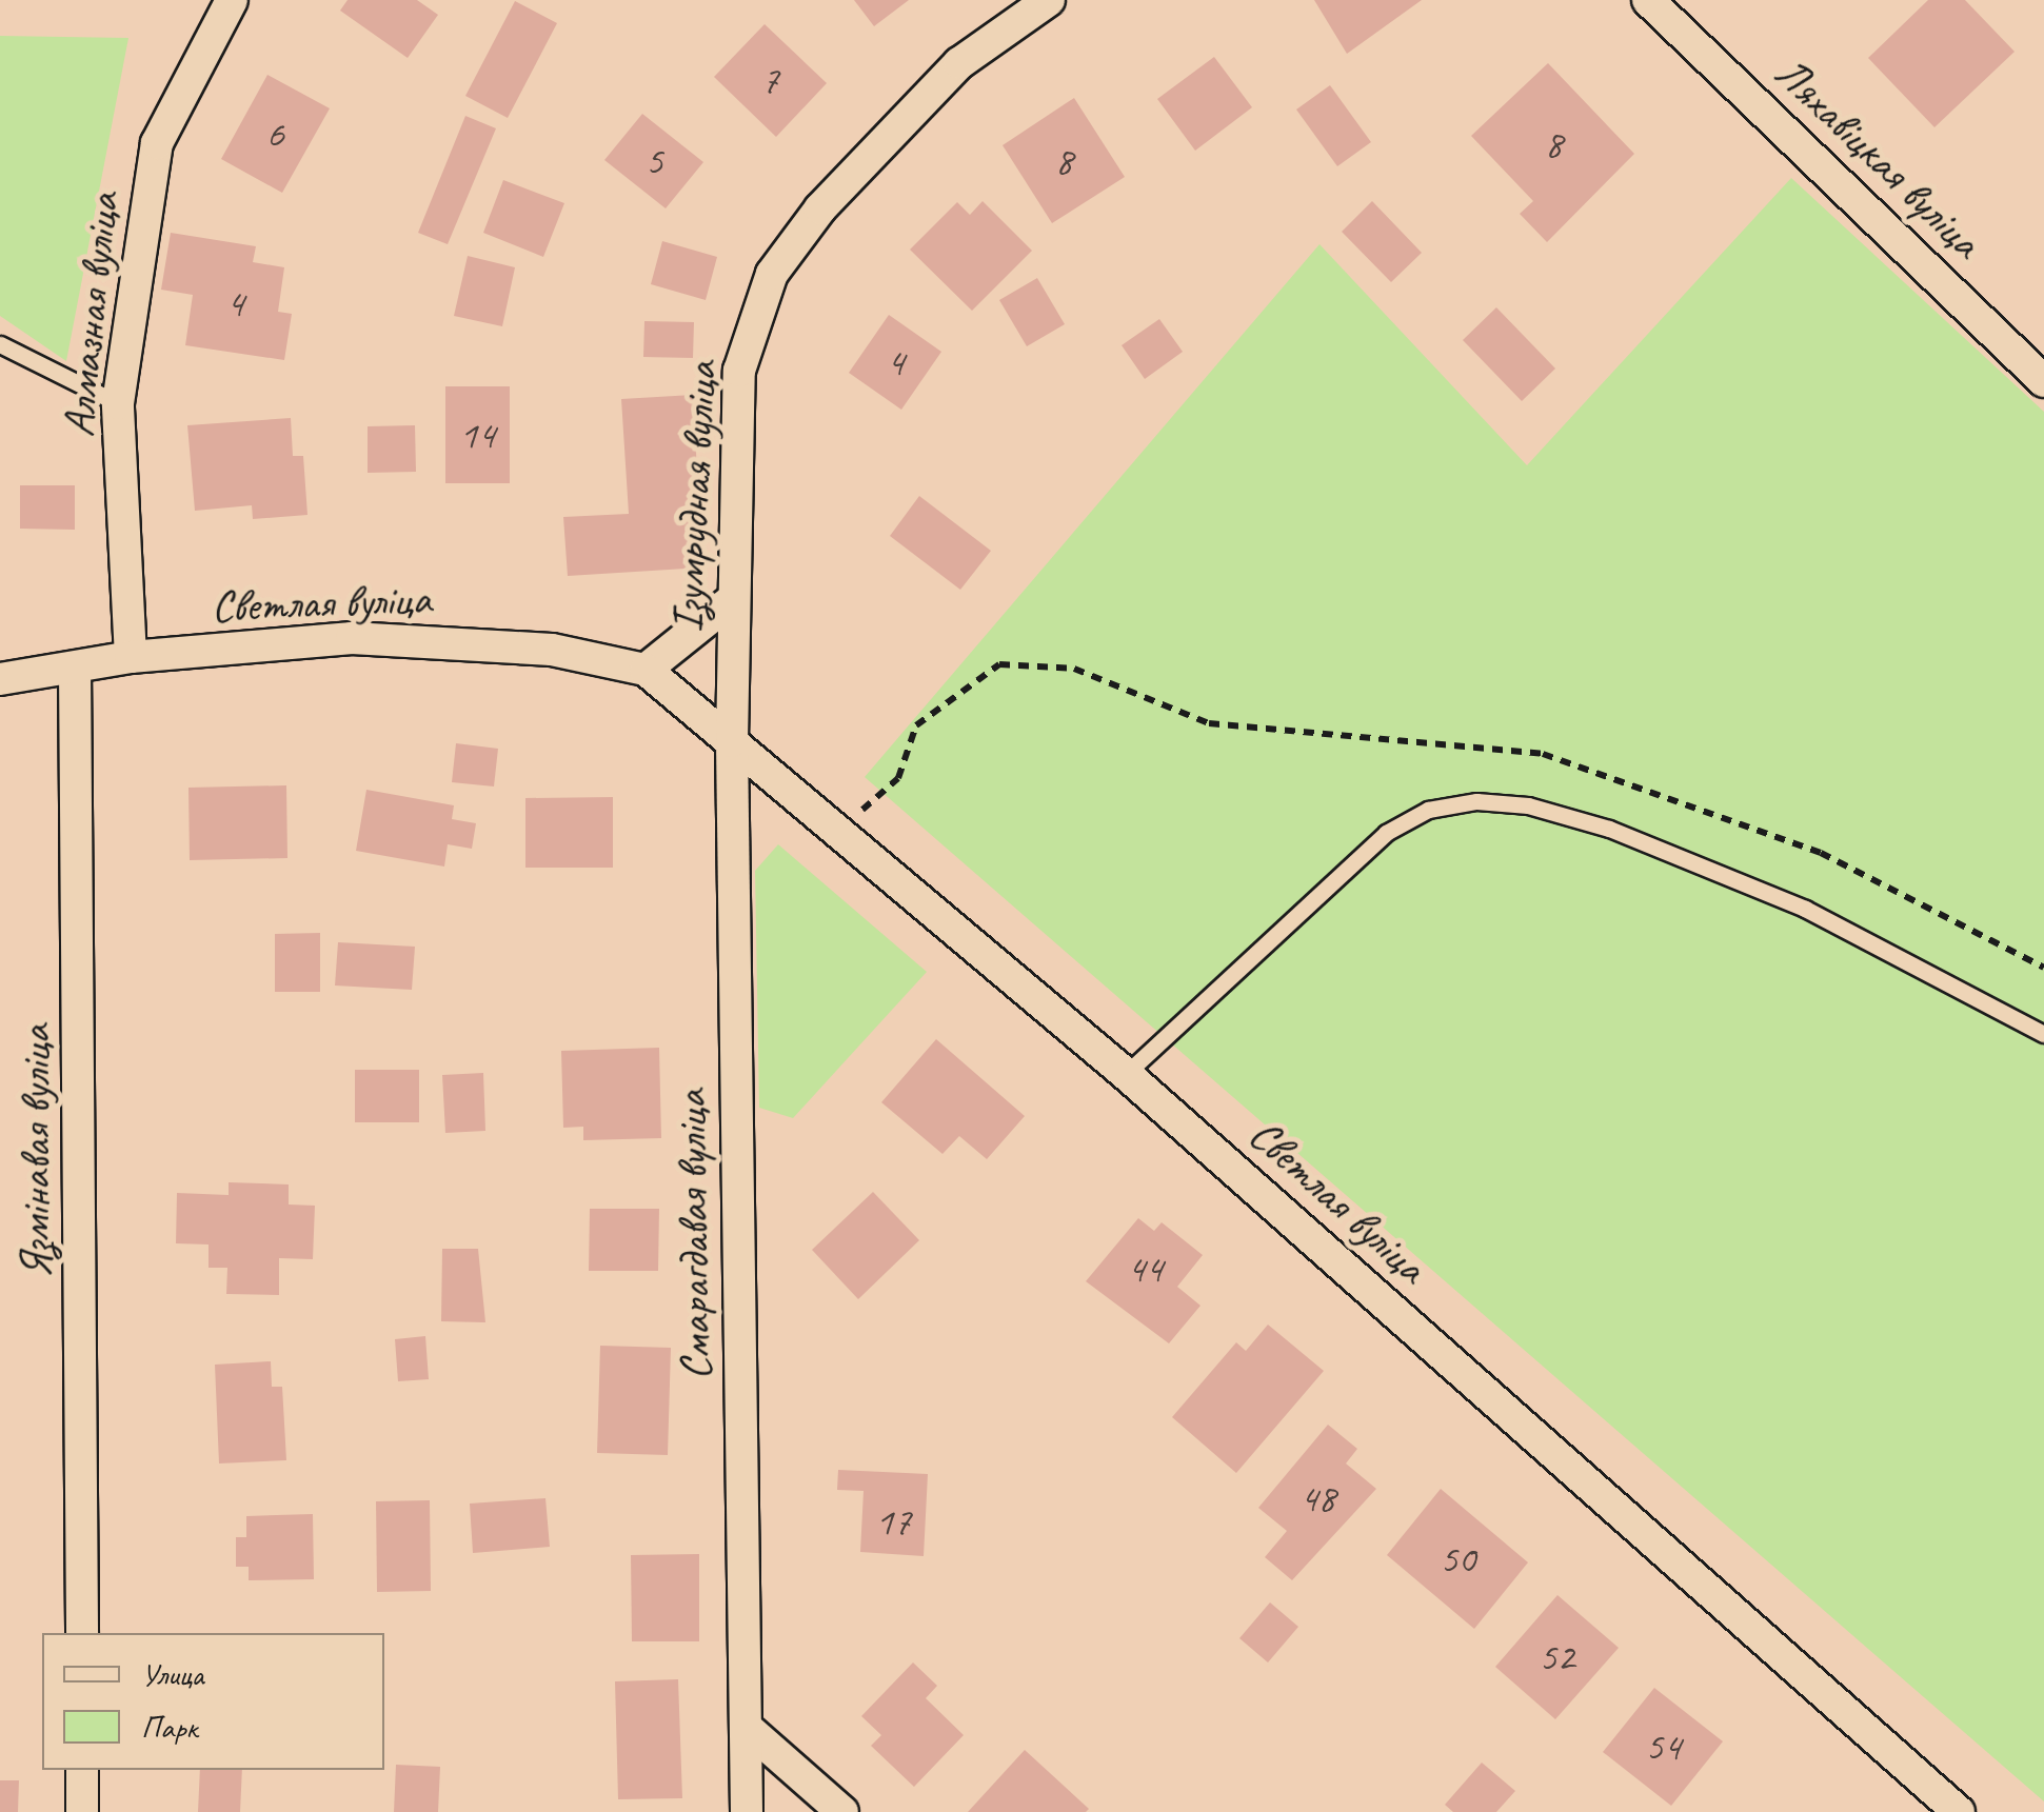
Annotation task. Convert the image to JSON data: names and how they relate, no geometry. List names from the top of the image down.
{
  "streets": {
    "street": [
      "Ляхавіцкая вуліца",
      "Алмазная вуліца",
      "Ізумрудная вуліца",
      "Светлая вуліца",
      "Язмінавая вуліца",
      "Смарагдавая вуліца"
    ]
  },
  "crossings": [
    ["Алмазная вуліца", "Светлая вуліца"],
    ["Ізумрудная вуліца", "Светлая вуліца"],
    ["Ізумрудная вуліца", "Смарагдавая вуліца"],
    ["Светлая вуліца", "Язмінавая вуліца"],
    ["Светлая вуліца", "Смарагдавая вуліца"]
  ],
  "house_numbers": [
    "7",
    "6",
    "8",
    "5",
    "8",
    "4",
    "4",
    "14",
    "44",
    "48",
    "17",
    "50",
    "52",
    "54"
  ],
  "legend": ["Улица", "Парк"]
}
